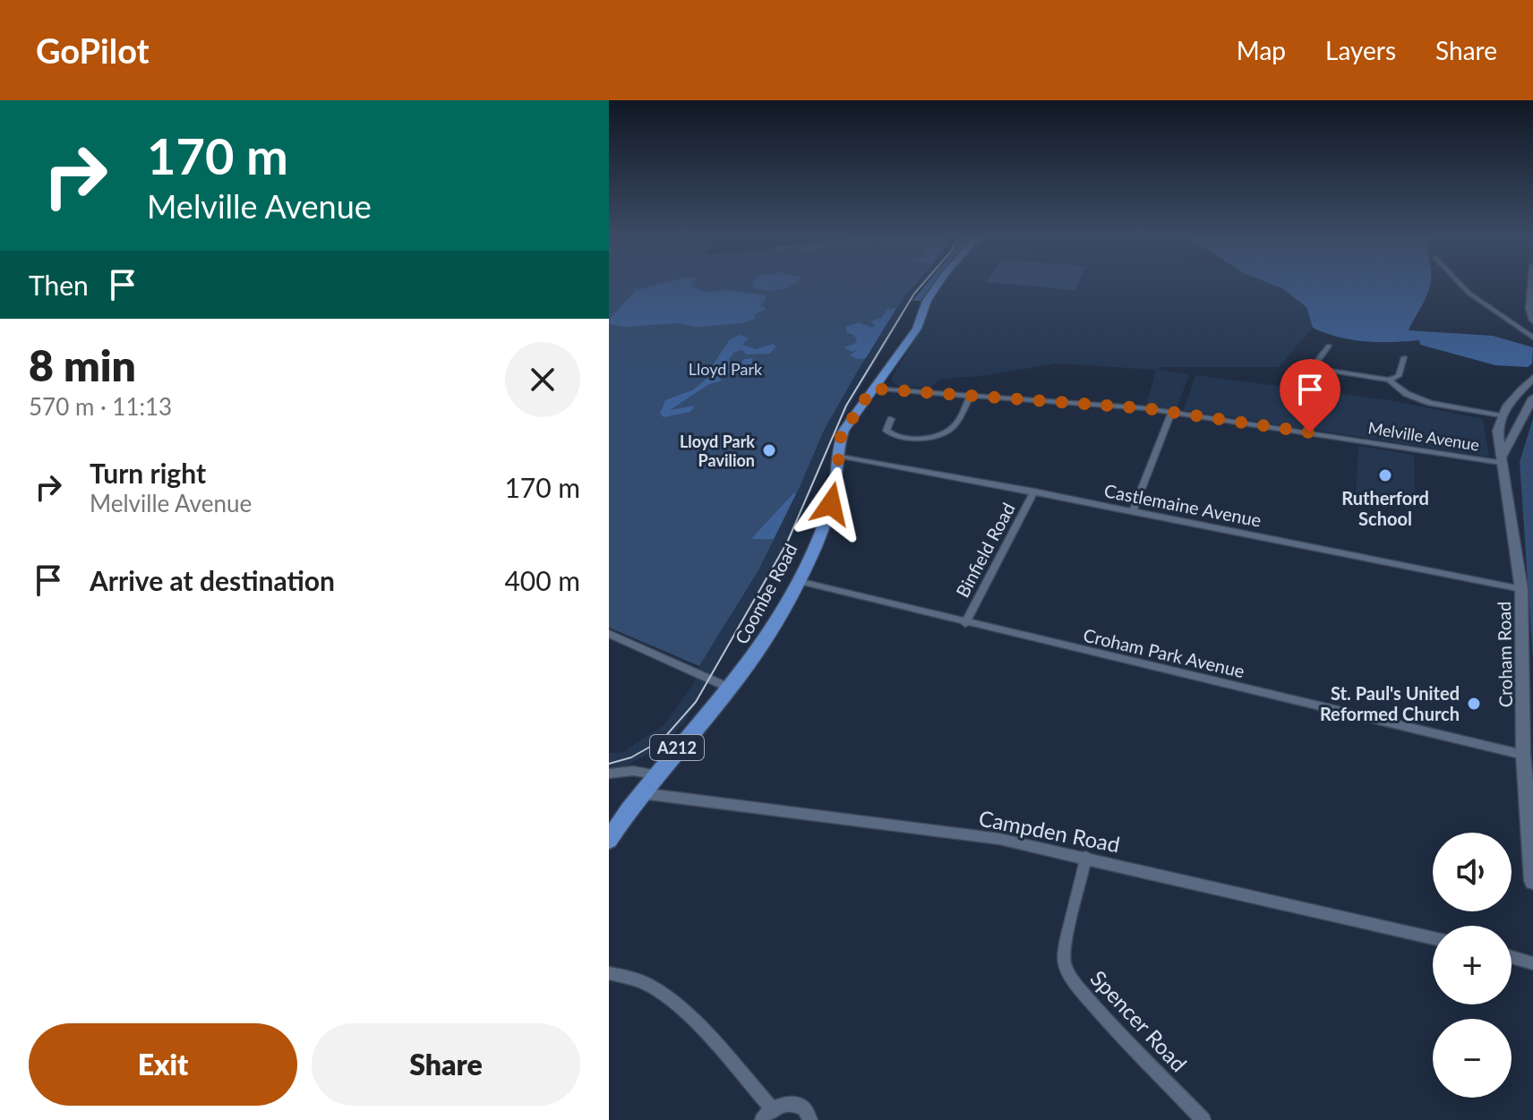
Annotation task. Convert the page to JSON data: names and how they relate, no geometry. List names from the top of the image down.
{
  "streets": {
    "main road": ["Coombe Road", "A212"],
    "street": [
      "Melville Avenue",
      "Castlemaine Avenue",
      "Binfield Road",
      "Croham Park Avenue",
      "Croham Road",
      "Campden Road",
      "Spencer Road"
    ]
  },
  "crossings": [
    ["Melville Avenue", "Coombe Road"],
    ["Melville Avenue", "Croham Road"],
    ["Castlemaine Avenue", "Binfield Road"],
    ["Castlemaine Avenue", "Coombe Road"],
    ["Castlemaine Avenue", "Croham Road"],
    ["Binfield Road", "Croham Park Avenue"],
    ["Coombe Road", "Croham Park Avenue"],
    ["Coombe Road", "Campden Road"],
    ["Croham Park Avenue", "Croham Road"],
    ["Campden Road", "Spencer Road"]
  ],
  "parks": ["Lloyd Park"],
  "places": ["Lloyd Park Pavilion", "Rutherford School", "St. Paul's United Reformed Church"],
  "page": {
    "header": "GoPilot",
    "nav": ["Map", "Layers", "Share"],
    "turn": ["170 m", "Melville Avenue"],
    "then": "Then",
    "heading": ["8 min", "570 m · 11:13"],
    "list": [
      {
        "name": "Turn right",
        "note": "Melville Avenue",
        "value": "170 m"
      },
      {
        "name": "Arrive at destination",
        "value": "400 m"
      }
    ],
    "map_buttons": ["+", "−"],
    "buttons": ["Exit", "Share"]
  }
}
